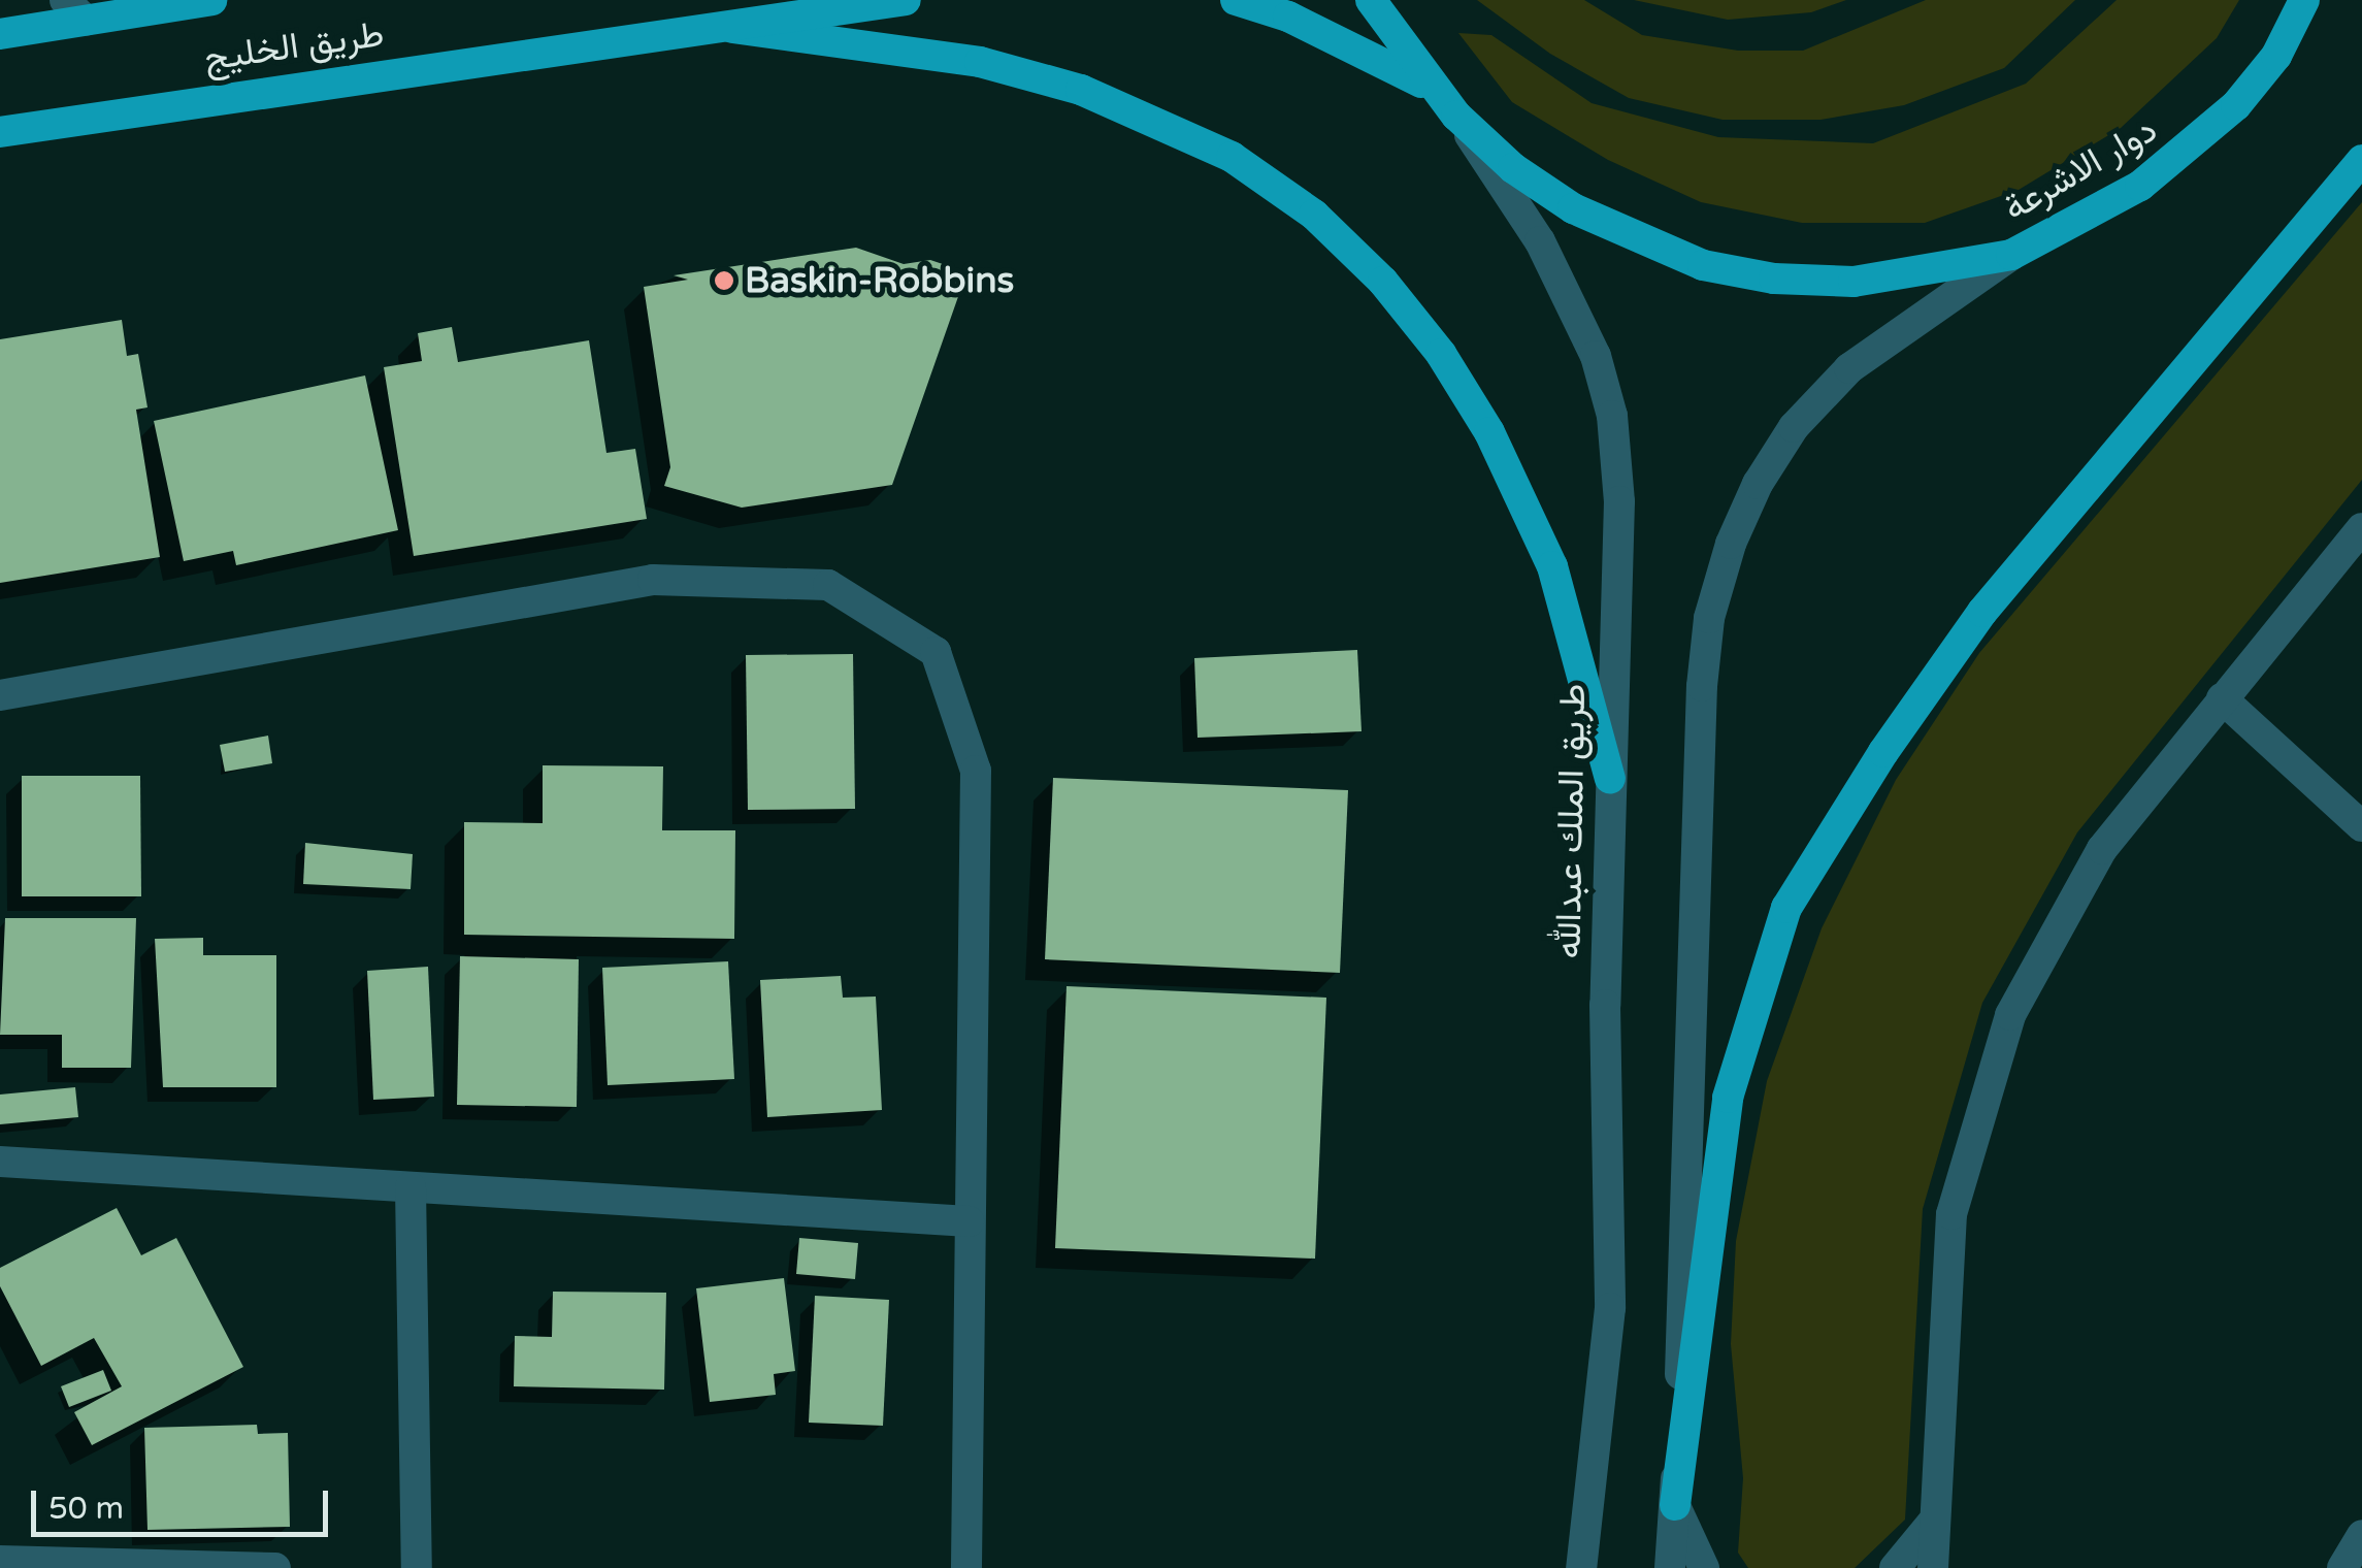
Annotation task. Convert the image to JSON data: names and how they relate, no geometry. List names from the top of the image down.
{
  "streets": {
    "main road": ["طريق الخليج", "دوار الاشرعة"],
    "street": ["طريق الملك عبدالله"]
  },
  "crossings": [
    ["دوار الاشرعة", "طريق الملك عبدالله"]
  ],
  "places": ["Baskin-Robbins"],
  "scale_bar": "50 m"
}
